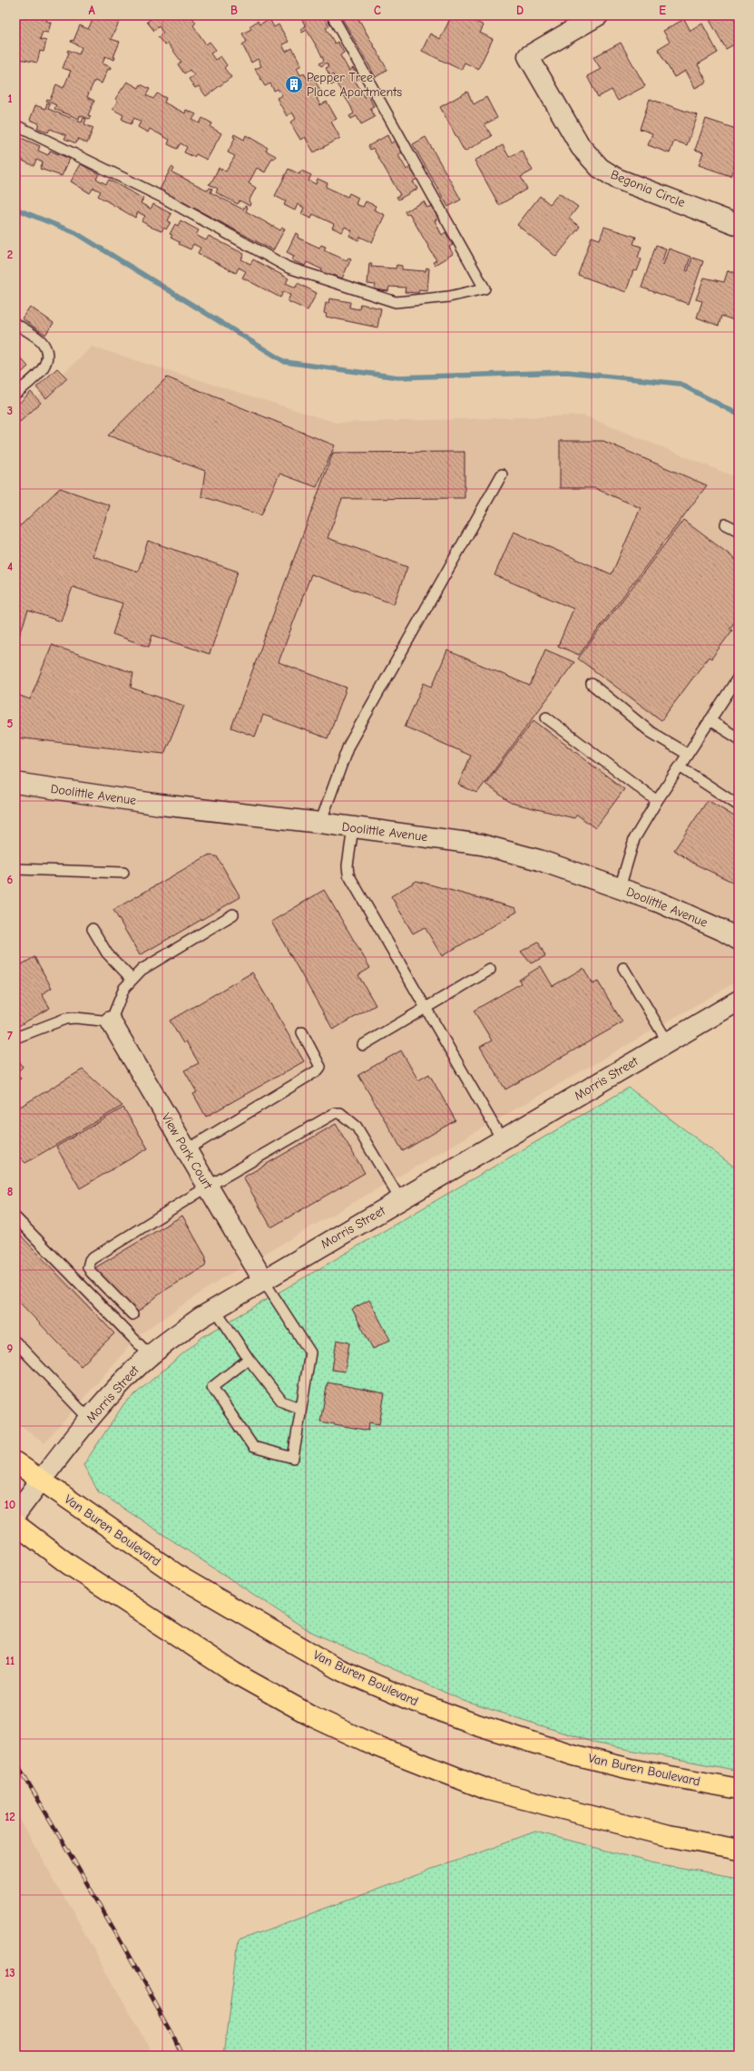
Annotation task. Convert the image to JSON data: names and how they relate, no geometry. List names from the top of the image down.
{
  "streets": {
    "main road": ["Van Buren Boulevard"],
    "street": [
      "Begonia Circle",
      "Doolittle Avenue",
      "Morris Street",
      "View Park Court"
    ]
  },
  "crossings": [
    ["Morris Street", "View Park Court"],
    ["Morris Street", "Van Buren Boulevard"]
  ],
  "places": {
    "building": ["Pepper Tree Place Apartments"]
  },
  "grid": {
    "columns": [
      "A",
      "B",
      "C",
      "D",
      "E"
    ],
    "rows": [
      "1",
      "2",
      "3",
      "4",
      "5",
      "6",
      "7",
      "8",
      "9",
      "10",
      "11",
      "12",
      "13"
    ]
  }
}
